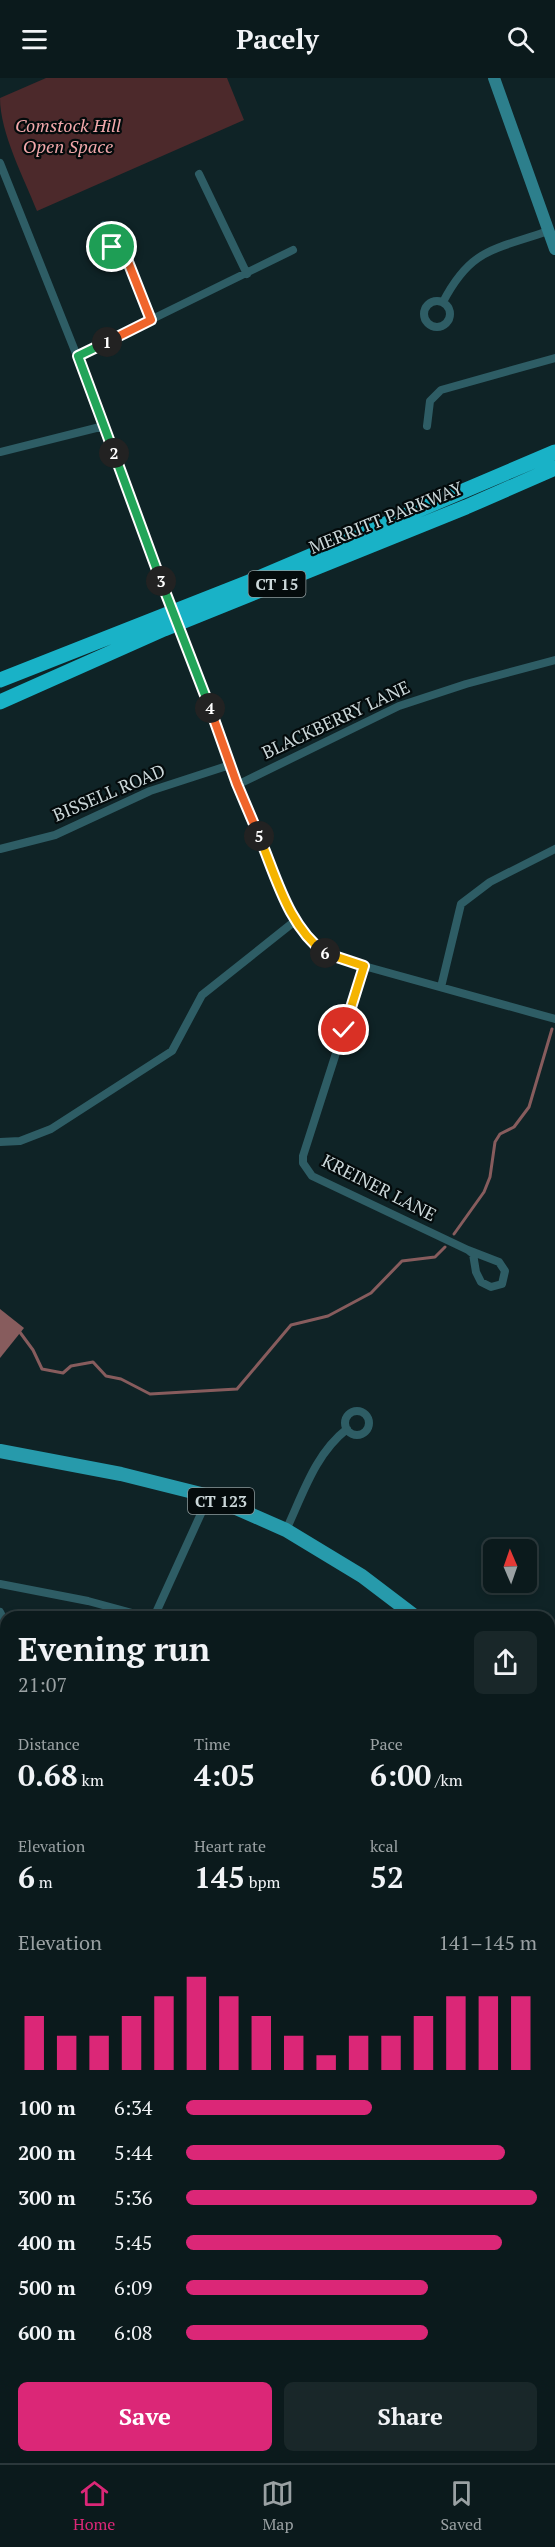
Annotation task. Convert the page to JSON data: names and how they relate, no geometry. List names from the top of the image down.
{
  "streets": {
    "highway": ["MERRITT PARKWAY", "CT 15"],
    "main road": ["CT 123"],
    "street": ["BLACKBERRY LANE", "BISSELL ROAD", "KREINER LANE"]
  },
  "parks": ["Comstock Hill Open Space"],
  "north": "top",
  "page": {
    "header": "Pacely",
    "pins": [
      "1",
      "2",
      "3",
      "4",
      "5",
      "6"
    ],
    "heading": ["Evening run", "21:07"],
    "stats": [
      ["Distance", "0.68 km"],
      ["Time", "4:05"],
      ["Pace", "6:00 /km"],
      ["Elevation", "6 m"],
      ["Heart rate", "145 bpm"],
      ["kcal", "52"]
    ],
    "chart": ["Elevation", "141–145 m"],
    "list": [
      {
        "name": "100 m",
        "note": "6:34"
      },
      {
        "name": "200 m",
        "note": "5:44"
      },
      {
        "name": "300 m",
        "note": "5:36"
      },
      {
        "name": "400 m",
        "note": "5:45"
      },
      {
        "name": "500 m",
        "note": "6:09"
      },
      {
        "name": "600 m",
        "note": "6:08"
      }
    ],
    "buttons": ["Save", "Share"],
    "tabs": ["Home", "Map", "Saved"]
  }
}
